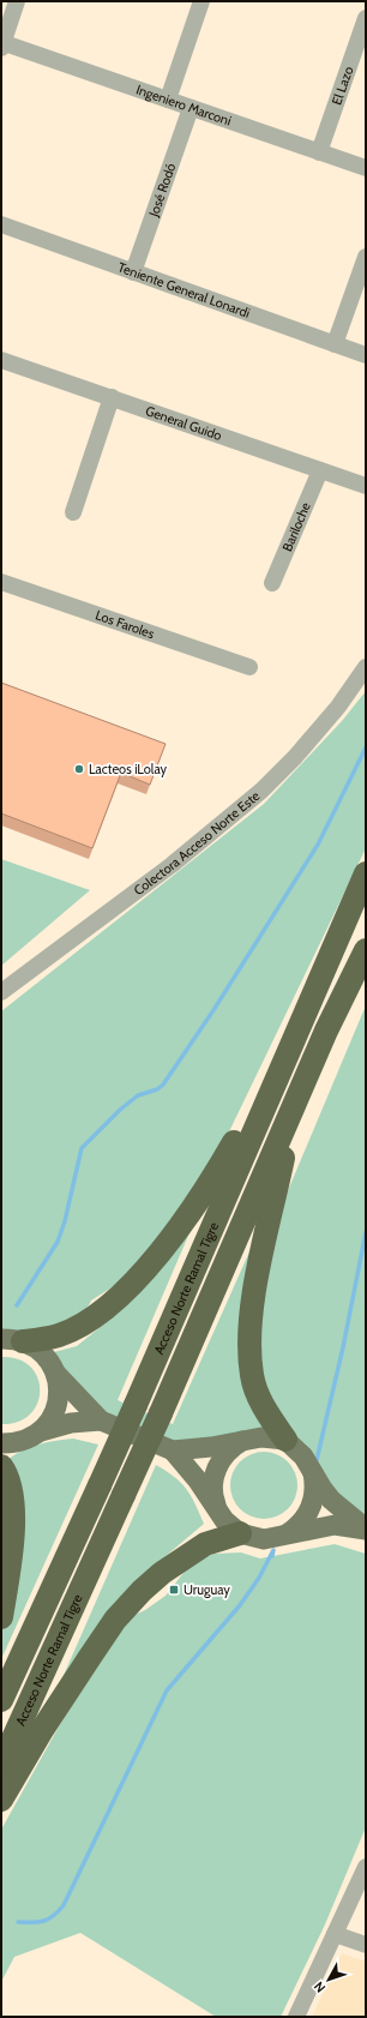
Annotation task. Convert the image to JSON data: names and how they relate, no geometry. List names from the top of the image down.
{
  "streets": {
    "highway": ["Acceso Norte Ramal Tigre"],
    "street": [
      "El Lazo",
      "Ingeniero Marconi",
      "José Rodó",
      "Teniente General Lonardi",
      "General Guido",
      "Bariloche",
      "Los Faroles",
      "Colectora Acceso Norte Este"
    ]
  },
  "crossings": [
    ["El Lazo", "Ingeniero Marconi"],
    ["Ingeniero Marconi", "José Rodó"],
    ["José Rodó", "Teniente General Lonardi"],
    ["General Guido", "Bariloche"]
  ],
  "places": {
    "other": ["Lacteos iLolay"],
    "transit": ["Uruguay"]
  },
  "north": "bottom left"
}
